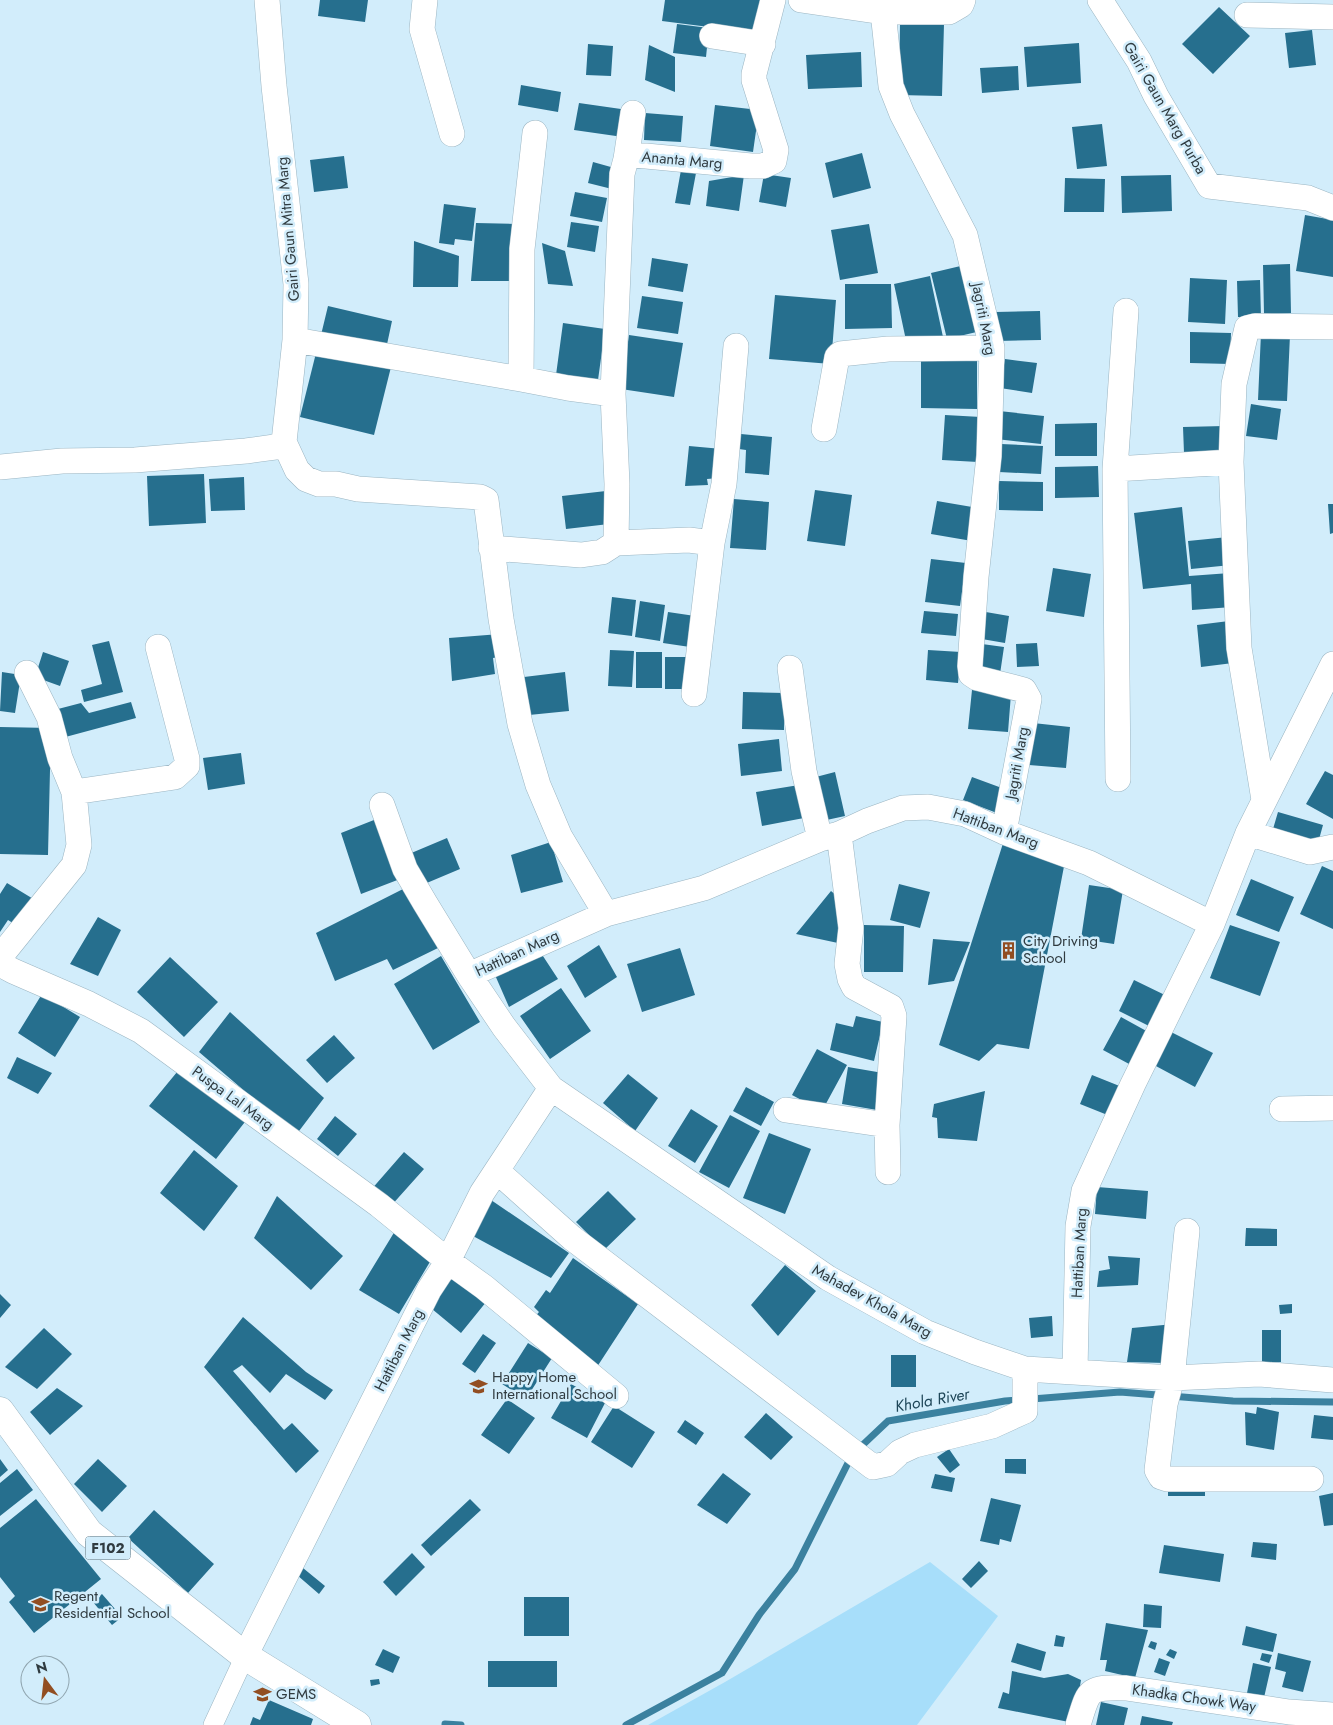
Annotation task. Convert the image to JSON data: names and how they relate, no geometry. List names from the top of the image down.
{
  "streets": {
    "main road": ["F102"],
    "street": [
      "Gairi Gaun Marg Purba",
      "Ananta Marg",
      "Gairi Gaun Mitra Marg",
      "Jagriti Marg",
      "Hattiban Marg",
      "Puspa Lal Marg",
      "Mahadev Khola Marg",
      "Khadka Chowk Way"
    ]
  },
  "crossings": [
    ["Jagriti Marg", "Hattiban Marg"],
    ["Hattiban Marg", "Puspa Lal Marg"],
    ["Hattiban Marg", "Mahadev Khola Marg"],
    ["Hattiban Marg", "F102"]
  ],
  "water": ["Khola River"],
  "places": {
    "building": ["City Driving School"],
    "school or university": ["Happy Home International School", "Regent Residential School", "GEMS"]
  },
  "north": "top"
}
